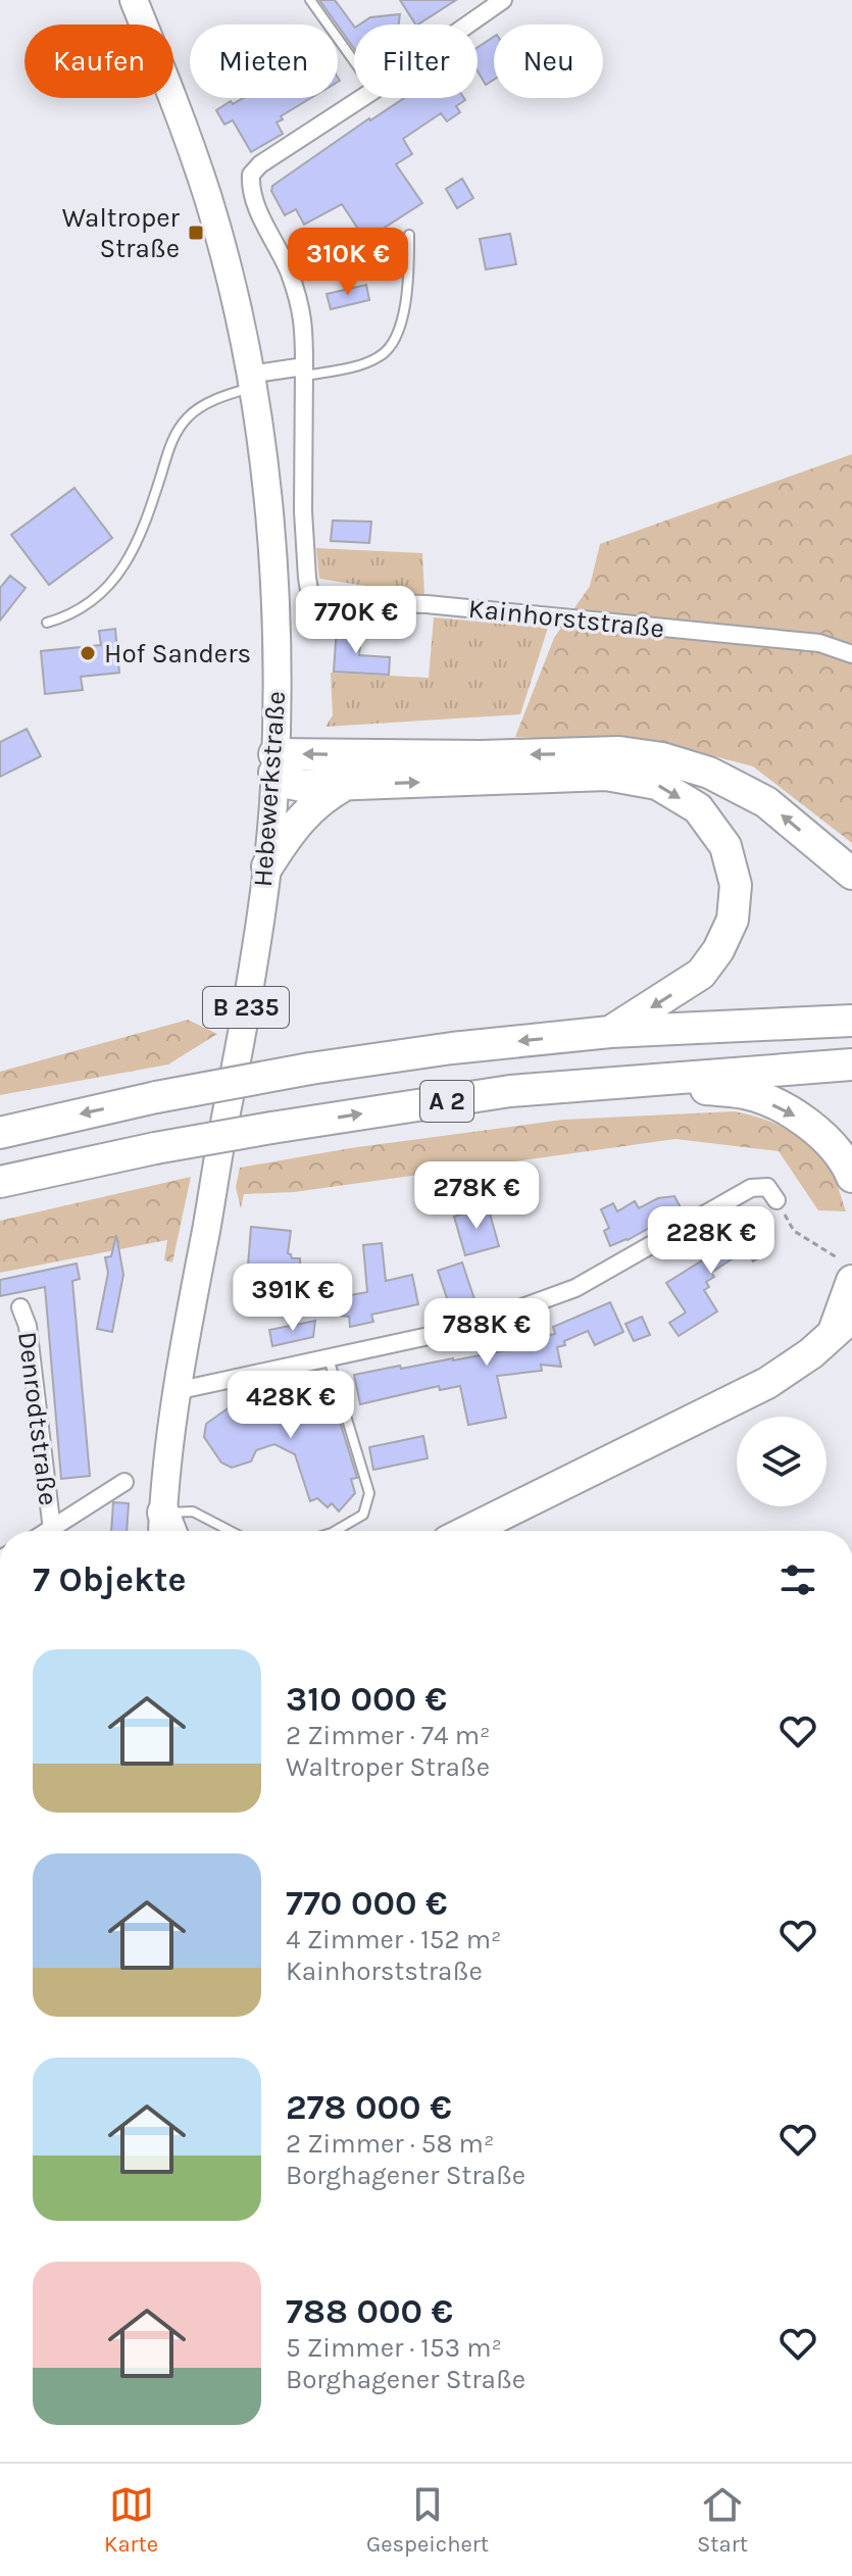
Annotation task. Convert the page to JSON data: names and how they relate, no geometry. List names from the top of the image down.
{
  "streets": {
    "highway": ["A 2"],
    "main road": ["Hebewerkstraße", "B 235"],
    "street": ["Kainhorststraße", "Denrodtstraße"]
  },
  "places": {
    "transit": ["Waltroper Straße"],
    "other": ["Hof Sanders"]
  },
  "page": {
    "chip": [
      "Kaufen",
      "Mieten",
      "Filter",
      "Neu"
    ],
    "price": [
      "310K €",
      "770K €",
      "278K €",
      "228K €",
      "391K €",
      "788K €",
      "428K €"
    ],
    "heading": "7 Objekte",
    "list": [
      {
        "name": "310 000 €",
        "note": "2 Zimmer · 74 m² · Waltroper Straße"
      },
      {
        "name": "770 000 €",
        "note": "4 Zimmer · 152 m² · Kainhorststraße"
      },
      {
        "name": "278 000 €",
        "note": "2 Zimmer · 58 m² · Borghagener Straße"
      },
      {
        "name": "788 000 €",
        "note": "5 Zimmer · 153 m² · Borghagener Straße"
      }
    ],
    "tabs": ["Karte", "Gespeichert", "Start"]
  }
}
